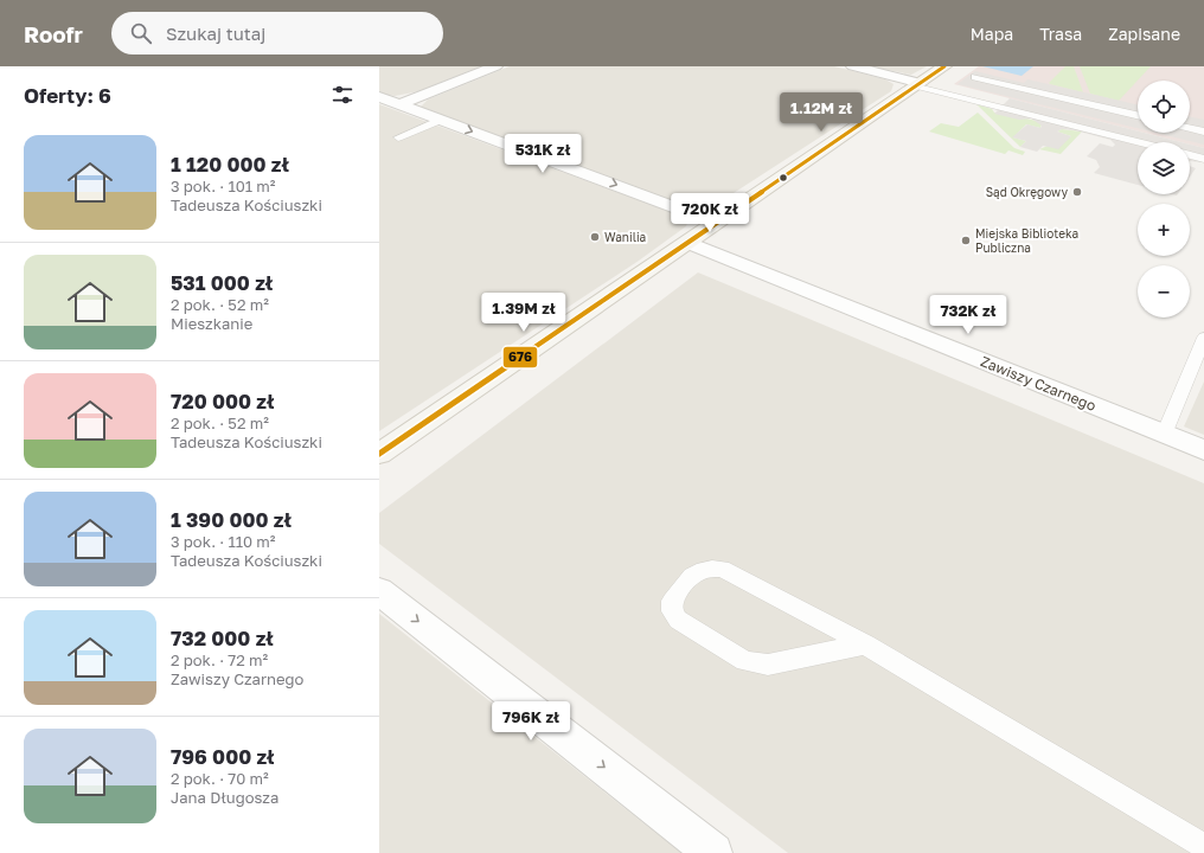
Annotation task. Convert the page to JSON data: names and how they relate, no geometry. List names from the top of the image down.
{
  "streets": {
    "street": ["Zawiszy Czarnego"]
  },
  "places": ["Sąd Okręgowy", "Wanilia", "Miejska Biblioteka Publiczna"],
  "lines": ["transit line 676"],
  "page": {
    "header": "Roofr",
    "search": "Szukaj tutaj",
    "nav": ["Mapa", "Trasa", "Zapisane"],
    "heading": "Oferty: 6",
    "map_buttons": ["+", "−"],
    "price": [
      "1.12M zł",
      "531K zł",
      "720K zł",
      "1.39M zł",
      "732K zł",
      "796K zł"
    ],
    "list": [
      {
        "name": "1 120 000 zł",
        "note": "3 pok. · 101 m² · Tadeusza Kościuszki"
      },
      {
        "name": "531 000 zł",
        "note": "2 pok. · 52 m² · Mieszkanie"
      },
      {
        "name": "720 000 zł",
        "note": "2 pok. · 52 m² · Tadeusza Kościuszki"
      },
      {
        "name": "1 390 000 zł",
        "note": "3 pok. · 110 m² · Tadeusza Kościuszki"
      },
      {
        "name": "732 000 zł",
        "note": "2 pok. · 72 m² · Zawiszy Czarnego"
      },
      {
        "name": "796 000 zł",
        "note": "2 pok. · 70 m² · Jana Długosza"
      }
    ]
  }
}
